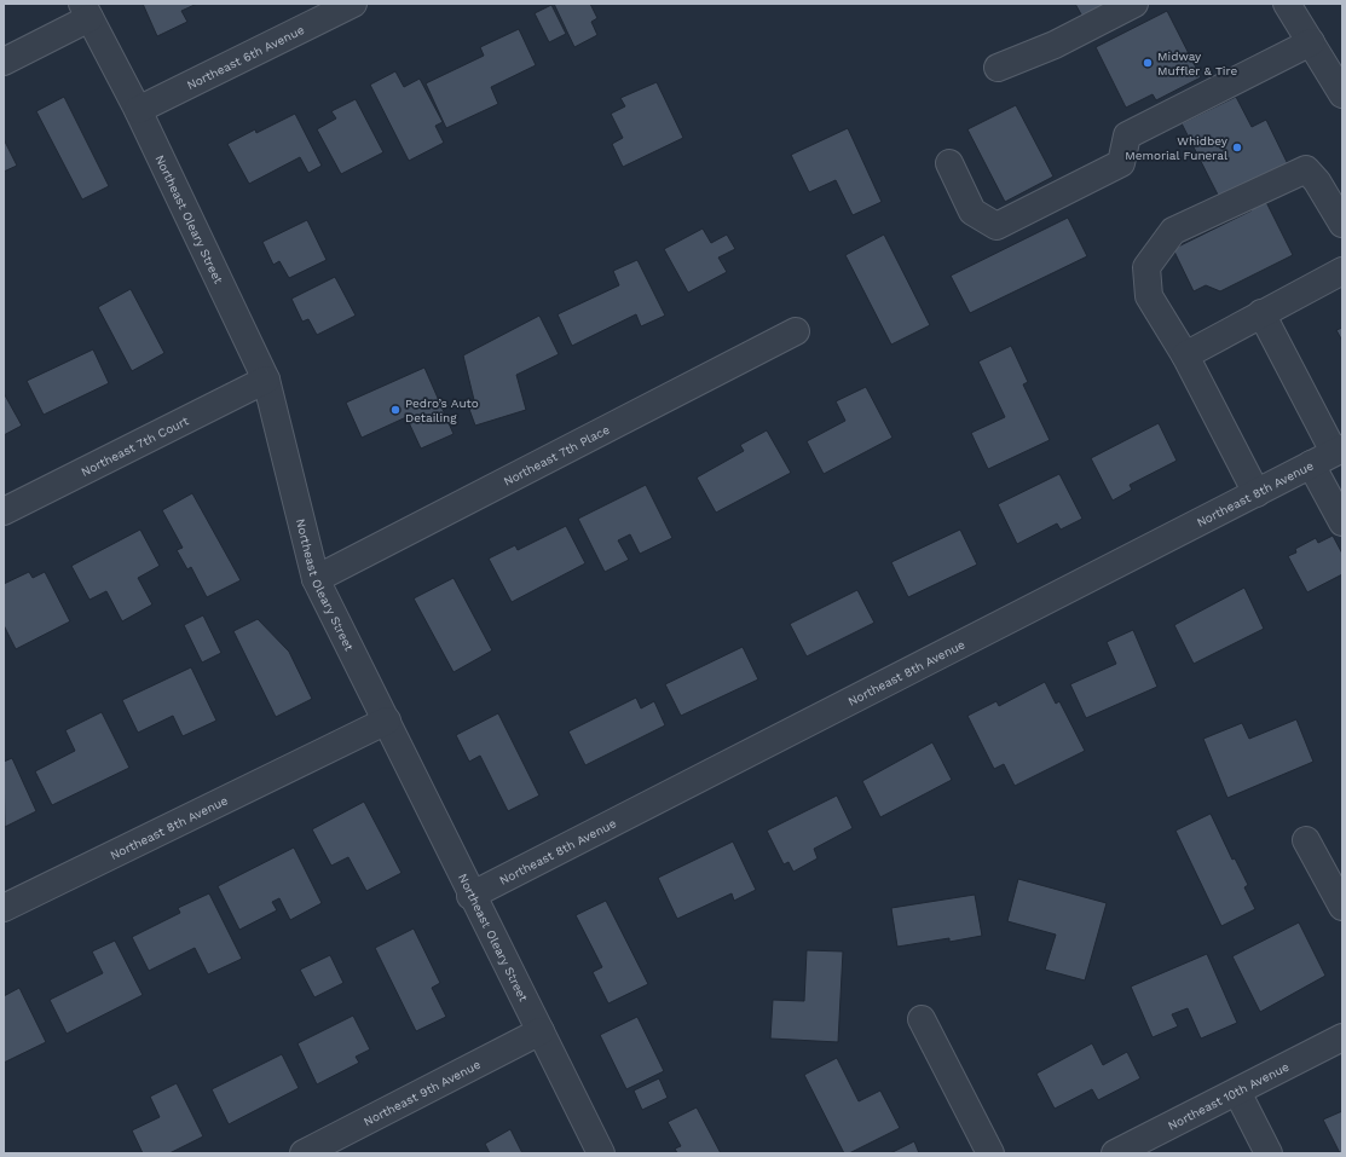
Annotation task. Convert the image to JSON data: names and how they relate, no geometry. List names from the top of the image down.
{
  "streets": {
    "street": [
      "Northeast 6th Avenue",
      "Northeast Oleary Street",
      "Northeast 7th Court",
      "Northeast 7th Place",
      "Northeast 8th Avenue",
      "Northeast 9th Avenue",
      "Northeast 10th Avenue"
    ]
  },
  "crossings": [
    ["Northeast 6th Avenue", "Northeast Oleary Street"],
    ["Northeast Oleary Street", "Northeast 7th Court"],
    ["Northeast Oleary Street", "Northeast 7th Place"],
    ["Northeast Oleary Street", "Northeast 8th Avenue"],
    ["Northeast Oleary Street", "Northeast 9th Avenue"]
  ],
  "places": ["Midway Muffler & Tire", "Whidbey Memorial Funeral", "Pedro’s Auto Detailing"]
}
